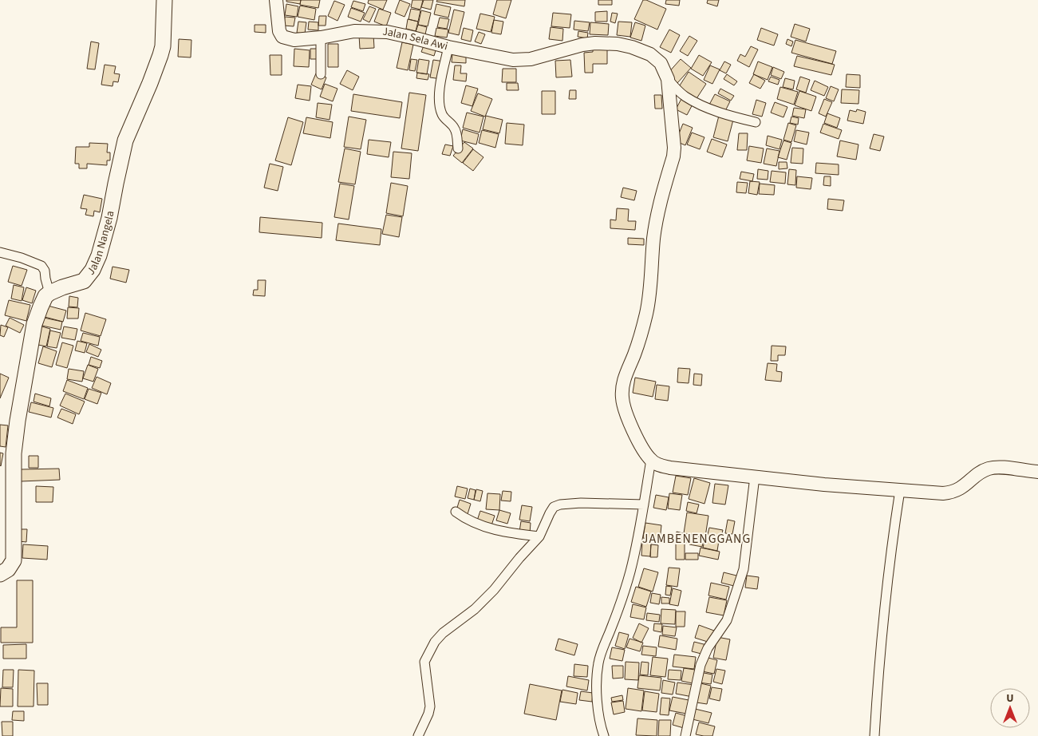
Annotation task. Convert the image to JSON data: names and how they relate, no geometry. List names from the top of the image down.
{
  "streets": {
    "main road": ["Jalan Nangela"],
    "street": ["Jalan Sela Awi"]
  },
  "districts": ["JAMBENENGGANG"],
  "north": "top"
}
